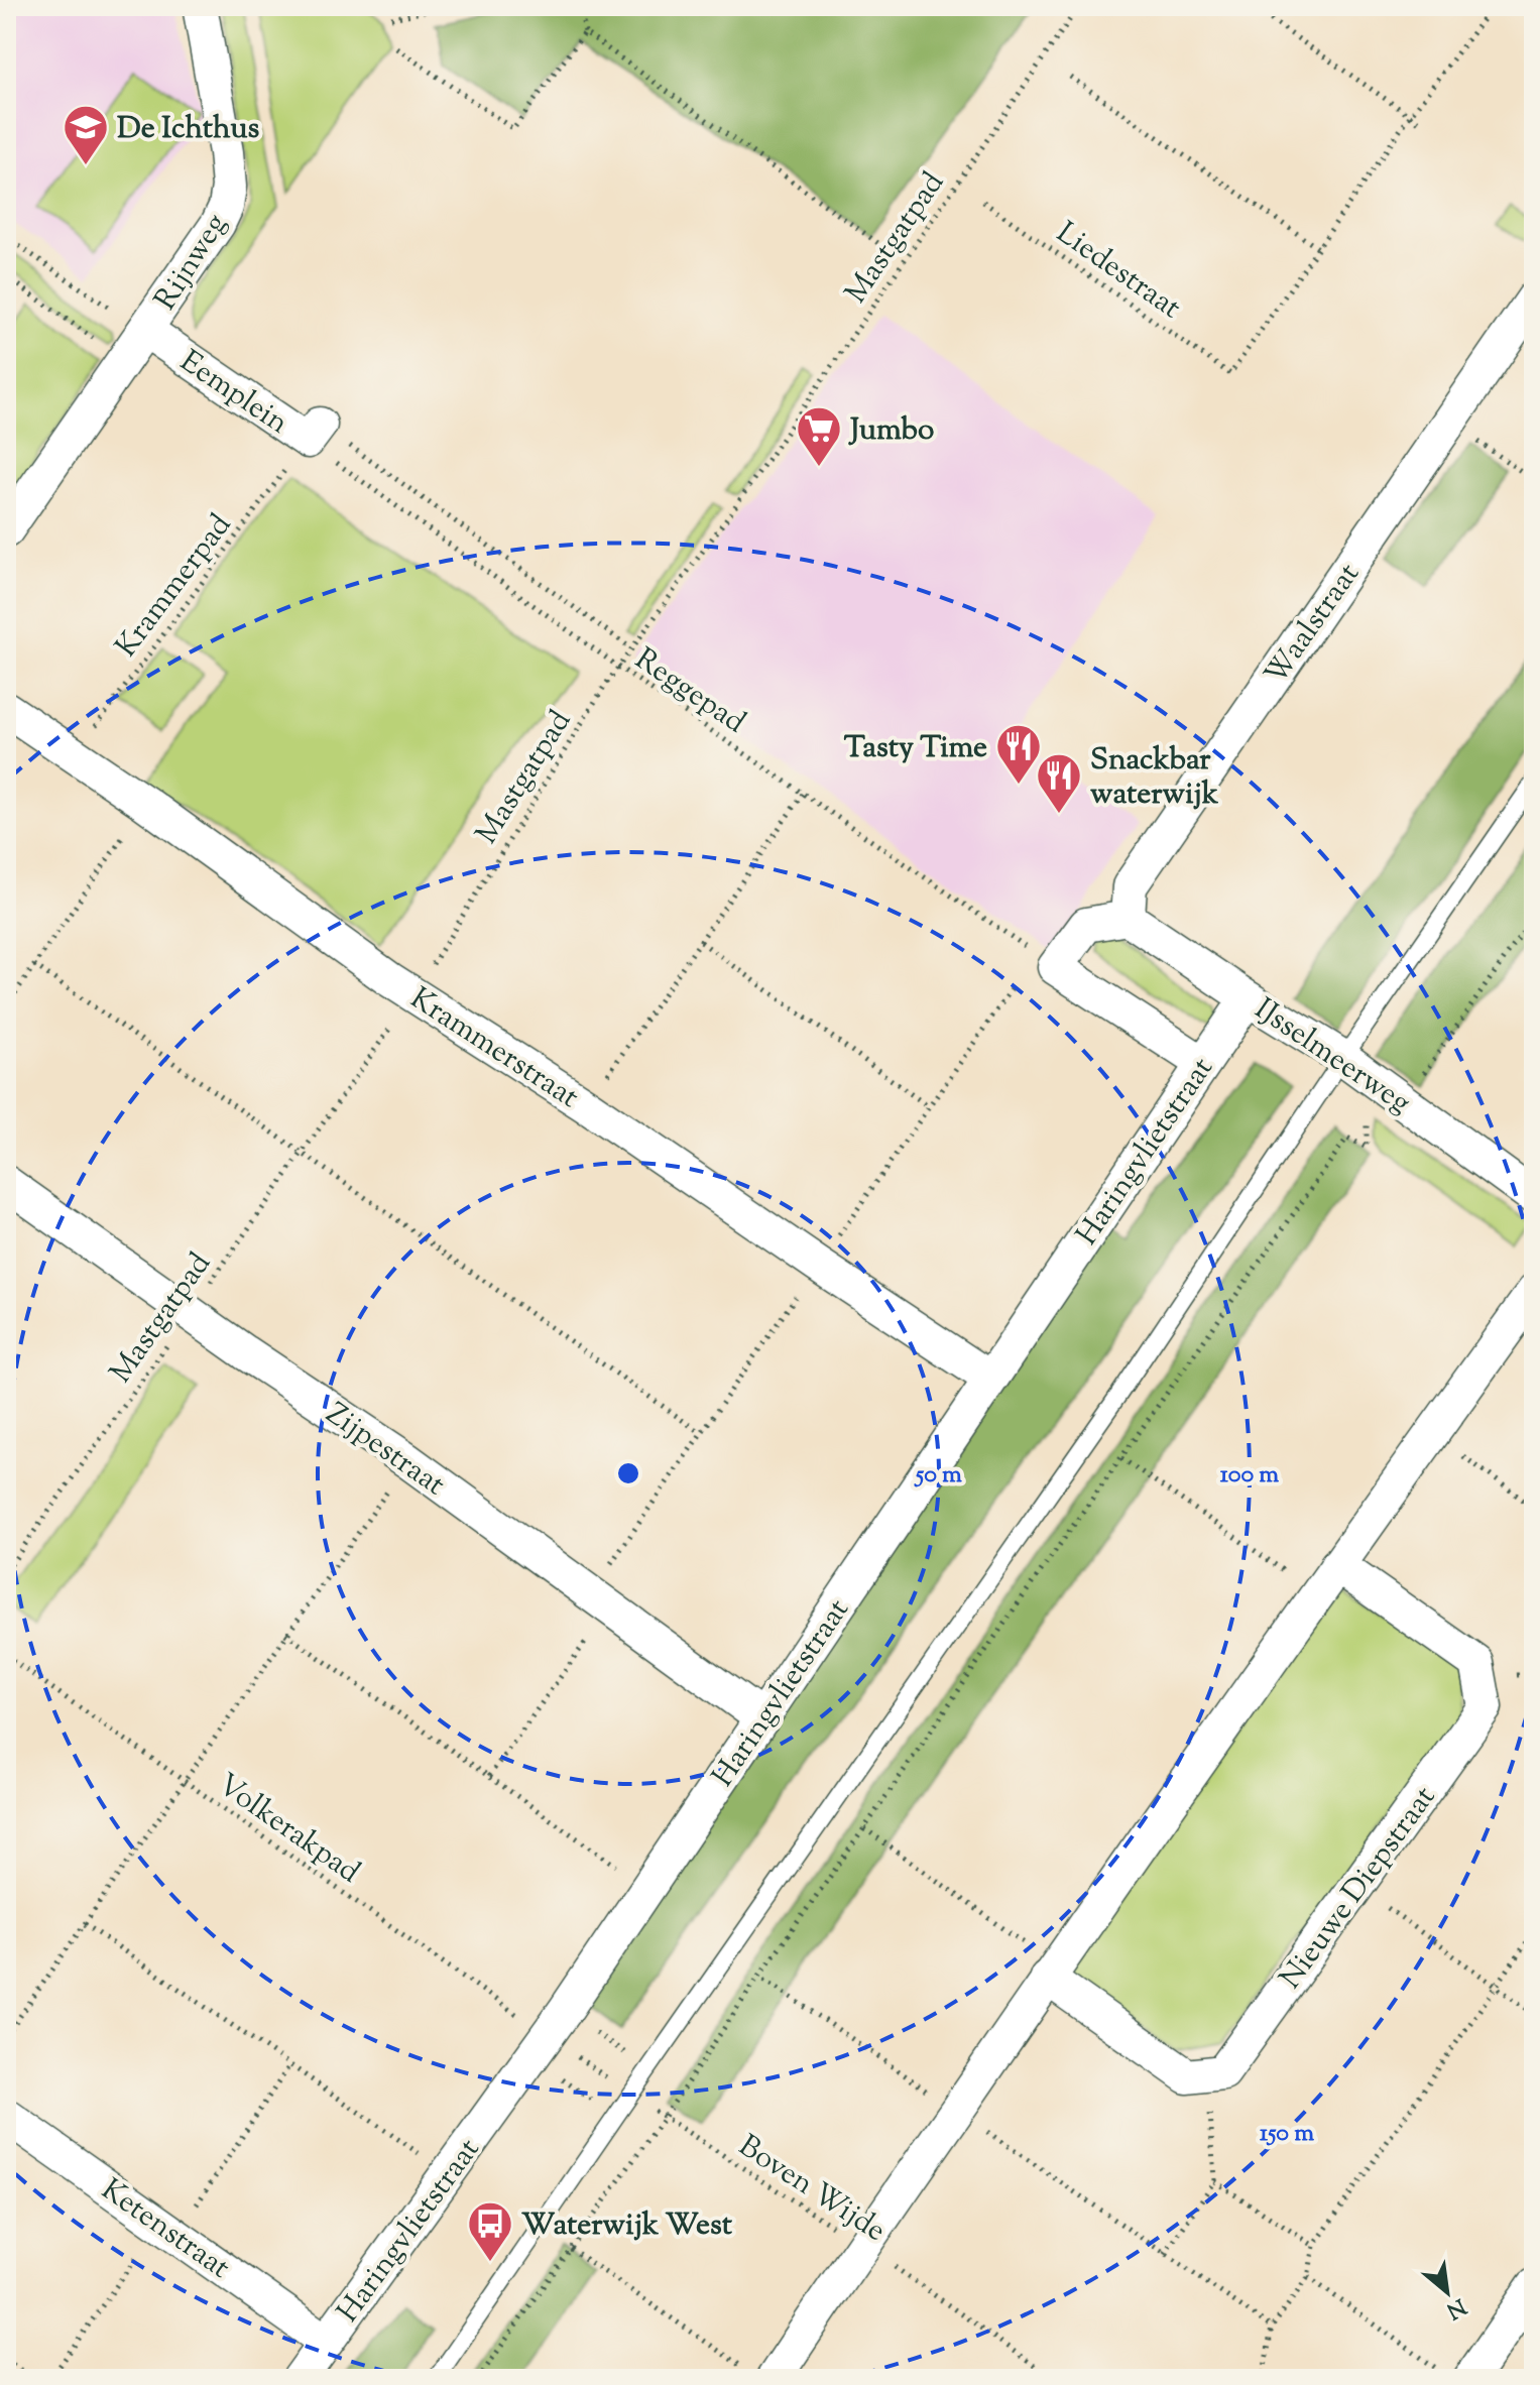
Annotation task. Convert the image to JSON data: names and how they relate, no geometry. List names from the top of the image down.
{
  "streets": {
    "street": [
      "Rijnweg",
      "Eemplein",
      "Waalstraat",
      "Krammerstraat",
      "IJsselmeerweg",
      "Haringvlietstraat",
      "Zijpestraat",
      "Nieuwe Diepstraat",
      "Ketenstraat"
    ],
    "path": [
      "Mastgatpad",
      "Liedestraat",
      "Krammerpad",
      "Reggepad",
      "Volkerakpad",
      "Boven Wijde"
    ]
  },
  "crossings": [
    ["Mastgatpad", "Reggepad"],
    ["Mastgatpad", "Krammerstraat"],
    ["Mastgatpad", "Zijpestraat"],
    ["Rijnweg", "Eemplein"],
    ["Eemplein", "Krammerpad"],
    ["Eemplein", "Reggepad"],
    ["Krammerpad", "Reggepad"],
    ["Krammerpad", "Krammerstraat"],
    ["Waalstraat", "IJsselmeerweg"],
    ["Krammerstraat", "Haringvlietstraat"],
    ["IJsselmeerweg", "Haringvlietstraat"],
    ["Haringvlietstraat", "Zijpestraat"],
    ["Haringvlietstraat", "Volkerakpad"],
    ["Haringvlietstraat", "Boven Wijde"],
    ["Haringvlietstraat", "Ketenstraat"],
    ["Volkerakpad", "Boven Wijde"]
  ],
  "places": {
    "school or university": ["De Ichthus"],
    "supermarket": ["Jumbo"],
    "restaurant": ["Tasty Time", "Snackbar waterwijk"],
    "bus stop": ["Waterwijk West"]
  },
  "north": "bottom right",
  "rings": ["50 m", "100 m", "150 m"]
}
